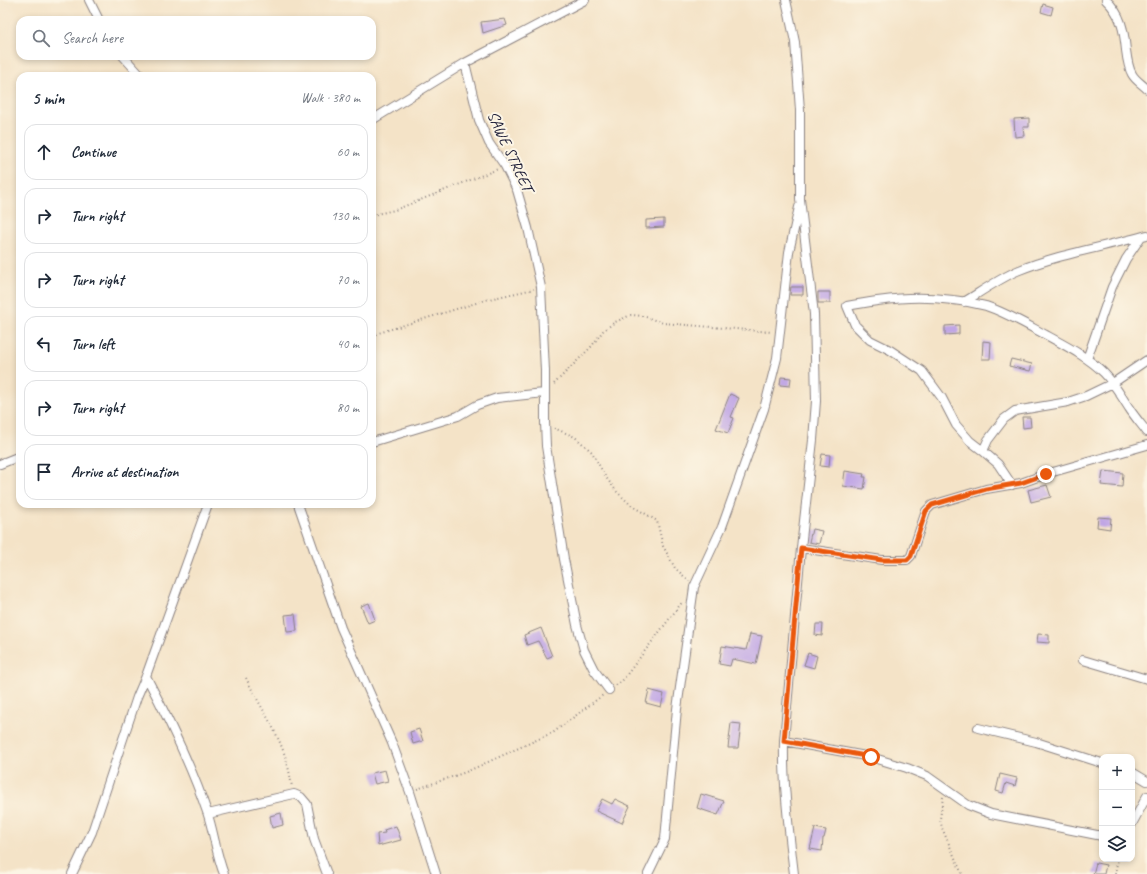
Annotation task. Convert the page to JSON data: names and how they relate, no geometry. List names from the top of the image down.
{
  "streets": {
    "street": ["SAWE STREET"]
  },
  "page": {
    "search": "Search here",
    "heading": ["5 min", "Walk · 380 m"],
    "list": [
      ["Continue", "60 m"],
      ["Turn right", "130 m"],
      ["Turn right", "70 m"],
      ["Turn left", "40 m"],
      ["Turn right", "80 m"],
      "Arrive at destination"
    ],
    "map_buttons": ["+", "−"]
  }
}
